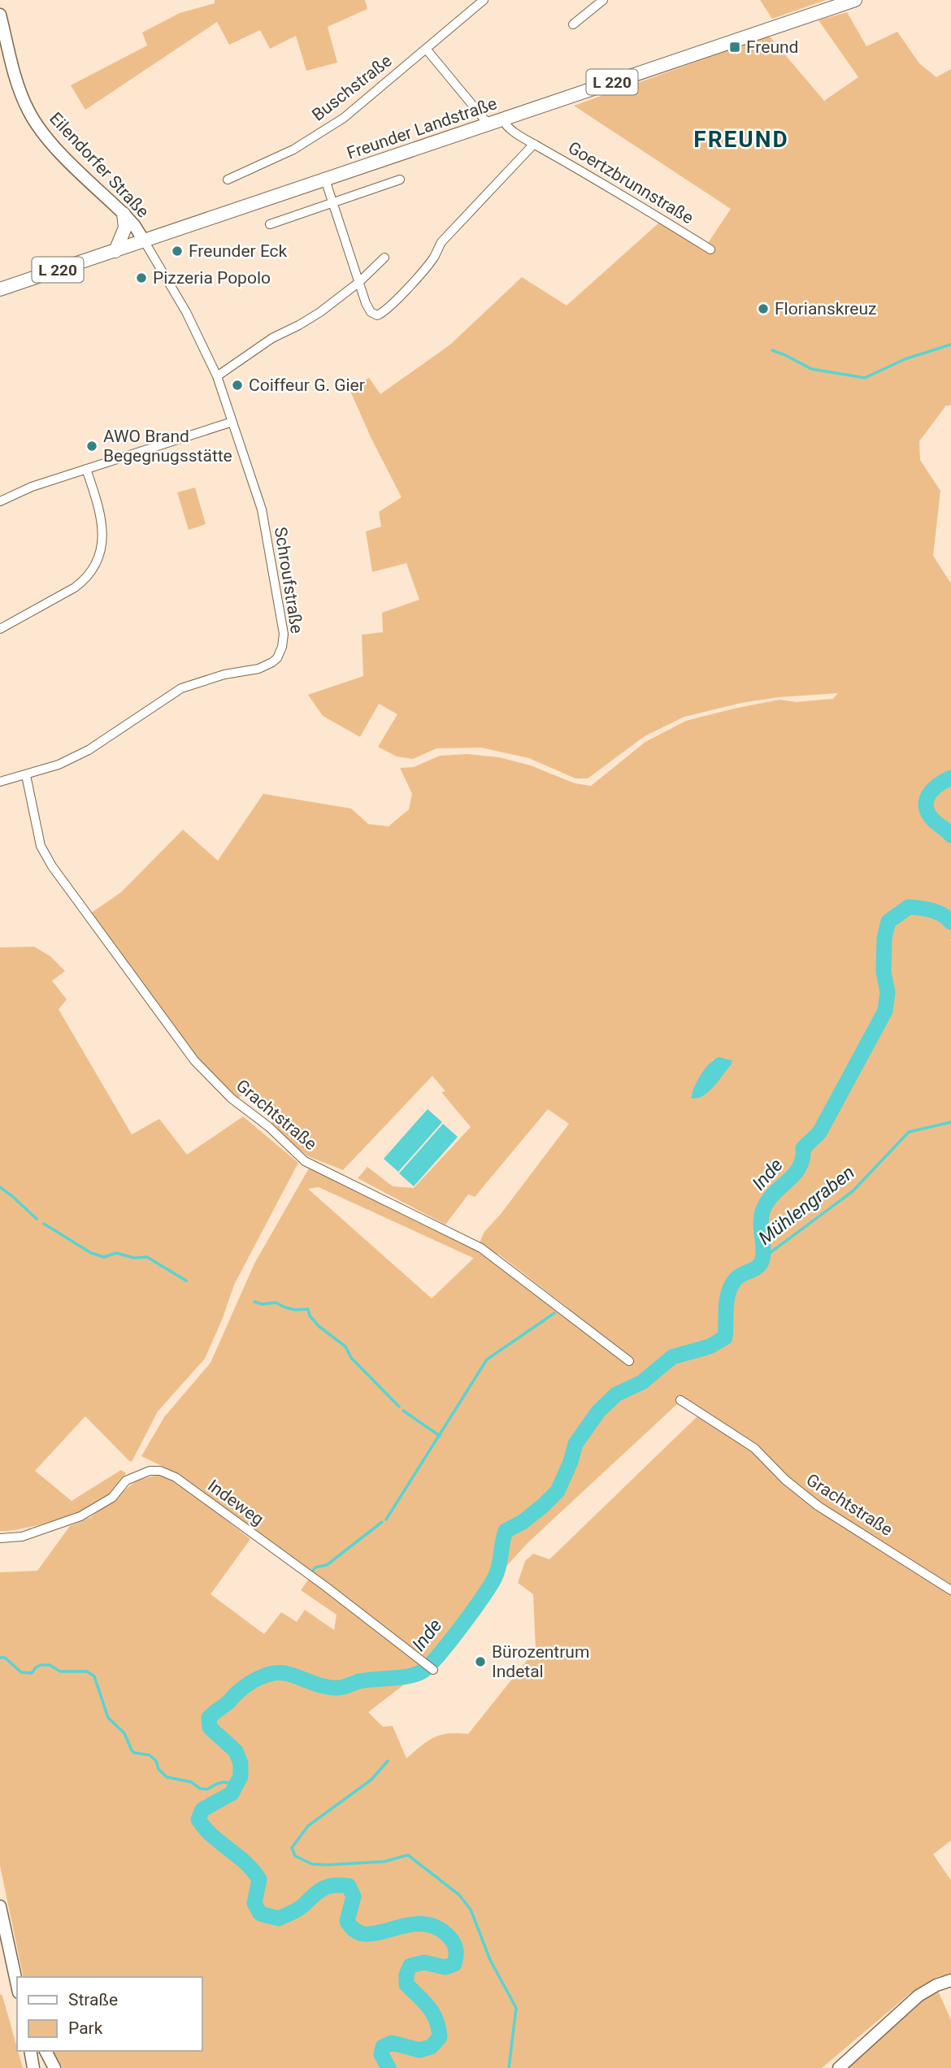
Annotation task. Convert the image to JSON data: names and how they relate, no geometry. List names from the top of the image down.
{
  "streets": {
    "main road": ["L 220", "Freunder Landstraße"],
    "street": [
      "Buschstraße",
      "Eilendorfer Straße",
      "Goertzbrunnstraße",
      "Schroufstraße",
      "Grachtstraße",
      "Indeweg"
    ]
  },
  "crossings": [
    ["Freunder Landstraße", "Eilendorfer Straße"],
    ["Freunder Landstraße", "Goertzbrunnstraße"],
    ["Freunder Landstraße", "Schroufstraße"],
    ["Eilendorfer Straße", "Schroufstraße"],
    ["Schroufstraße", "Grachtstraße"]
  ],
  "districts": ["FREUND"],
  "water": ["Inde", "Mühlengraben"],
  "places": {
    "transit": ["Freund"],
    "other": [
      "Freunder Eck",
      "Pizzeria Popolo",
      "Florianskreuz",
      "Coiffeur G. Gier",
      "AWO Brand Begegnugsstätte",
      "Bürozentrum Indetal"
    ]
  },
  "legend": ["Straße", "Park"]
}
